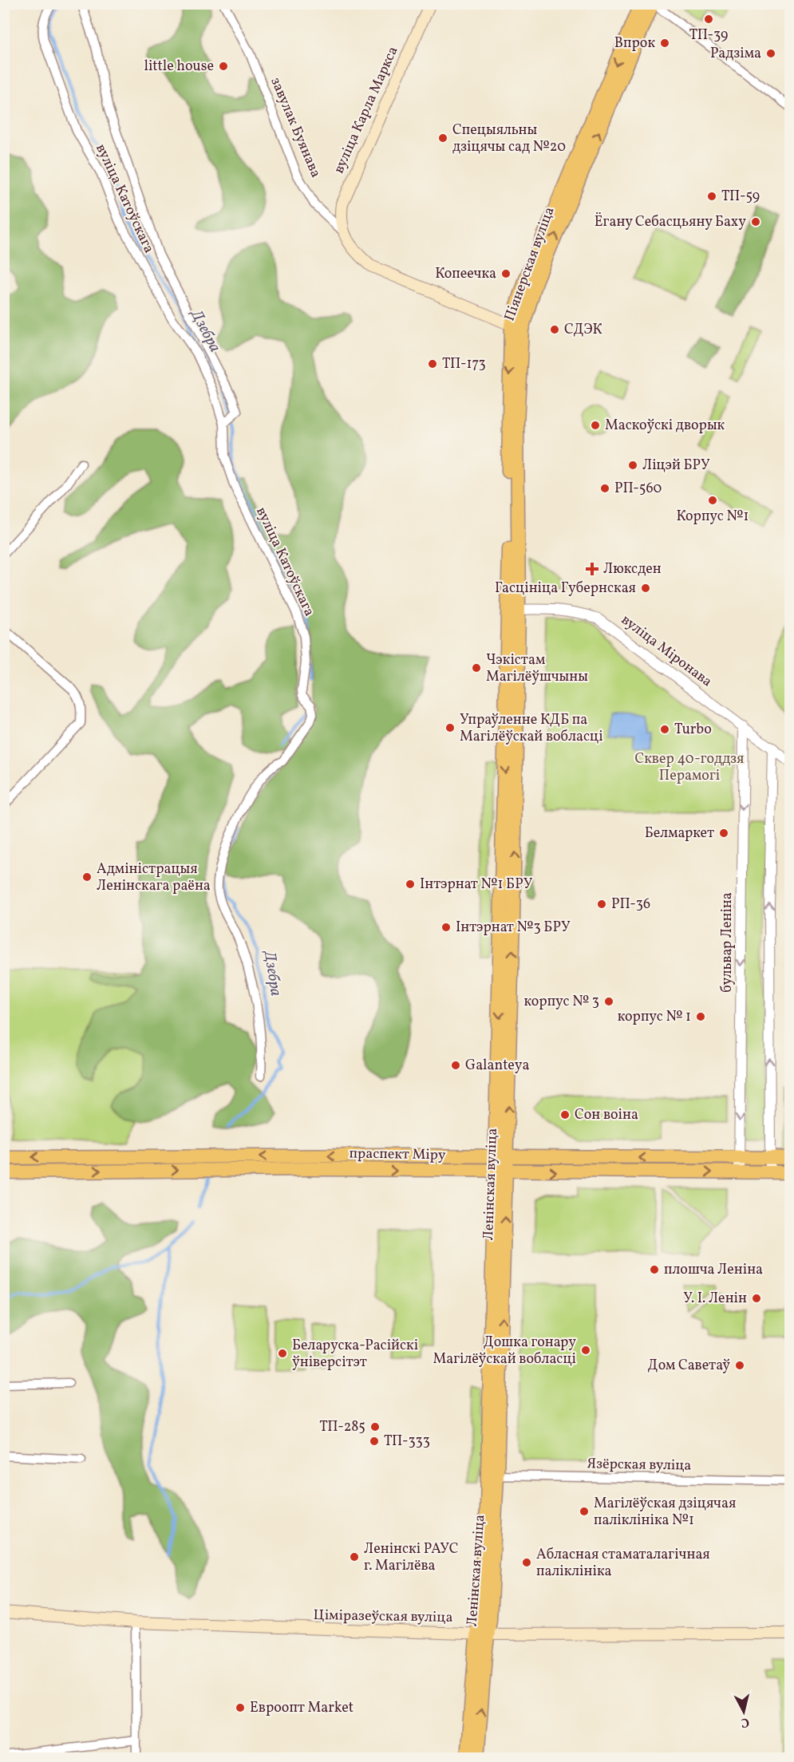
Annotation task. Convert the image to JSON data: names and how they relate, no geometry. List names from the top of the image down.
{
  "streets": {
    "main road": [
      "вуліца Карла Маркса",
      "завулак Буянава",
      "Піянерская вуліца",
      "праспект Міру",
      "Ленінская вуліца",
      "Ціміразеўская вуліца"
    ],
    "street": [
      "вуліца Катоўскага",
      "вуліца Міронава",
      "бульвар Леніна",
      "Язёрская вуліца"
    ]
  },
  "crossings": [
    ["вуліца Карла Маркса", "завулак Буянава"],
    ["завулак Буянава", "Піянерская вуліца"],
    ["Піянерская вуліца", "вуліца Міронава"],
    ["Піянерская вуліца", "Ленінская вуліца"],
    ["вуліца Міронава", "бульвар Леніна"],
    ["вуліца Міронава", "Ленінская вуліца"],
    ["бульвар Леніна", "праспект Міру"],
    ["праспект Міру", "Ленінская вуліца"],
    ["Ленінская вуліца", "Язёрская вуліца"],
    ["Ленінская вуліца", "Ціміразеўская вуліца"]
  ],
  "water": ["Дзебра"],
  "parks": ["Сквер 40-годдзя Перамогі"],
  "places": {
    "other": [
      "ТП-39",
      "Впрок",
      "Радзіма",
      "little house",
      "Спецыяльны дзіцячы сад №20",
      "ТП-59",
      "Ёгану Себасцьяну Баху",
      "Копеечка",
      "СДЭК",
      "ТП-173",
      "Маскоўскі дворык",
      "Ліцэй БРУ",
      "РП-560",
      "Корпус №1",
      "Гасцініца Губернская",
      "Чэкістам Магілёўшчыны",
      "Упраўленне КДБ па Магілёўскай вобласці",
      "Turbo",
      "Белмаркет",
      "Адміністрацыя Ленінскага раёна",
      "Інтэрнат №1 БРУ",
      "РП-36",
      "Інтэрнат №3 БРУ",
      "корпус № 3",
      "корпус № 1",
      "Galanteya",
      "Сон воіна",
      "плошча Леніна",
      "У. І. Ленін",
      "Дошка гонару Магілёўскай вобласці",
      "Беларуска-Расійскі ўніверсітэт",
      "Дом Саветаў",
      "ТП-285",
      "ТП-333",
      "Магілёўская дзіцячая паліклініка №1",
      "Ленінскі РАУС г. Магілёва",
      "Абласная стаматалагічная паліклініка",
      "Евроопт Market"
    ],
    "health": ["Люксден"]
  },
  "north": "bottom"
}
